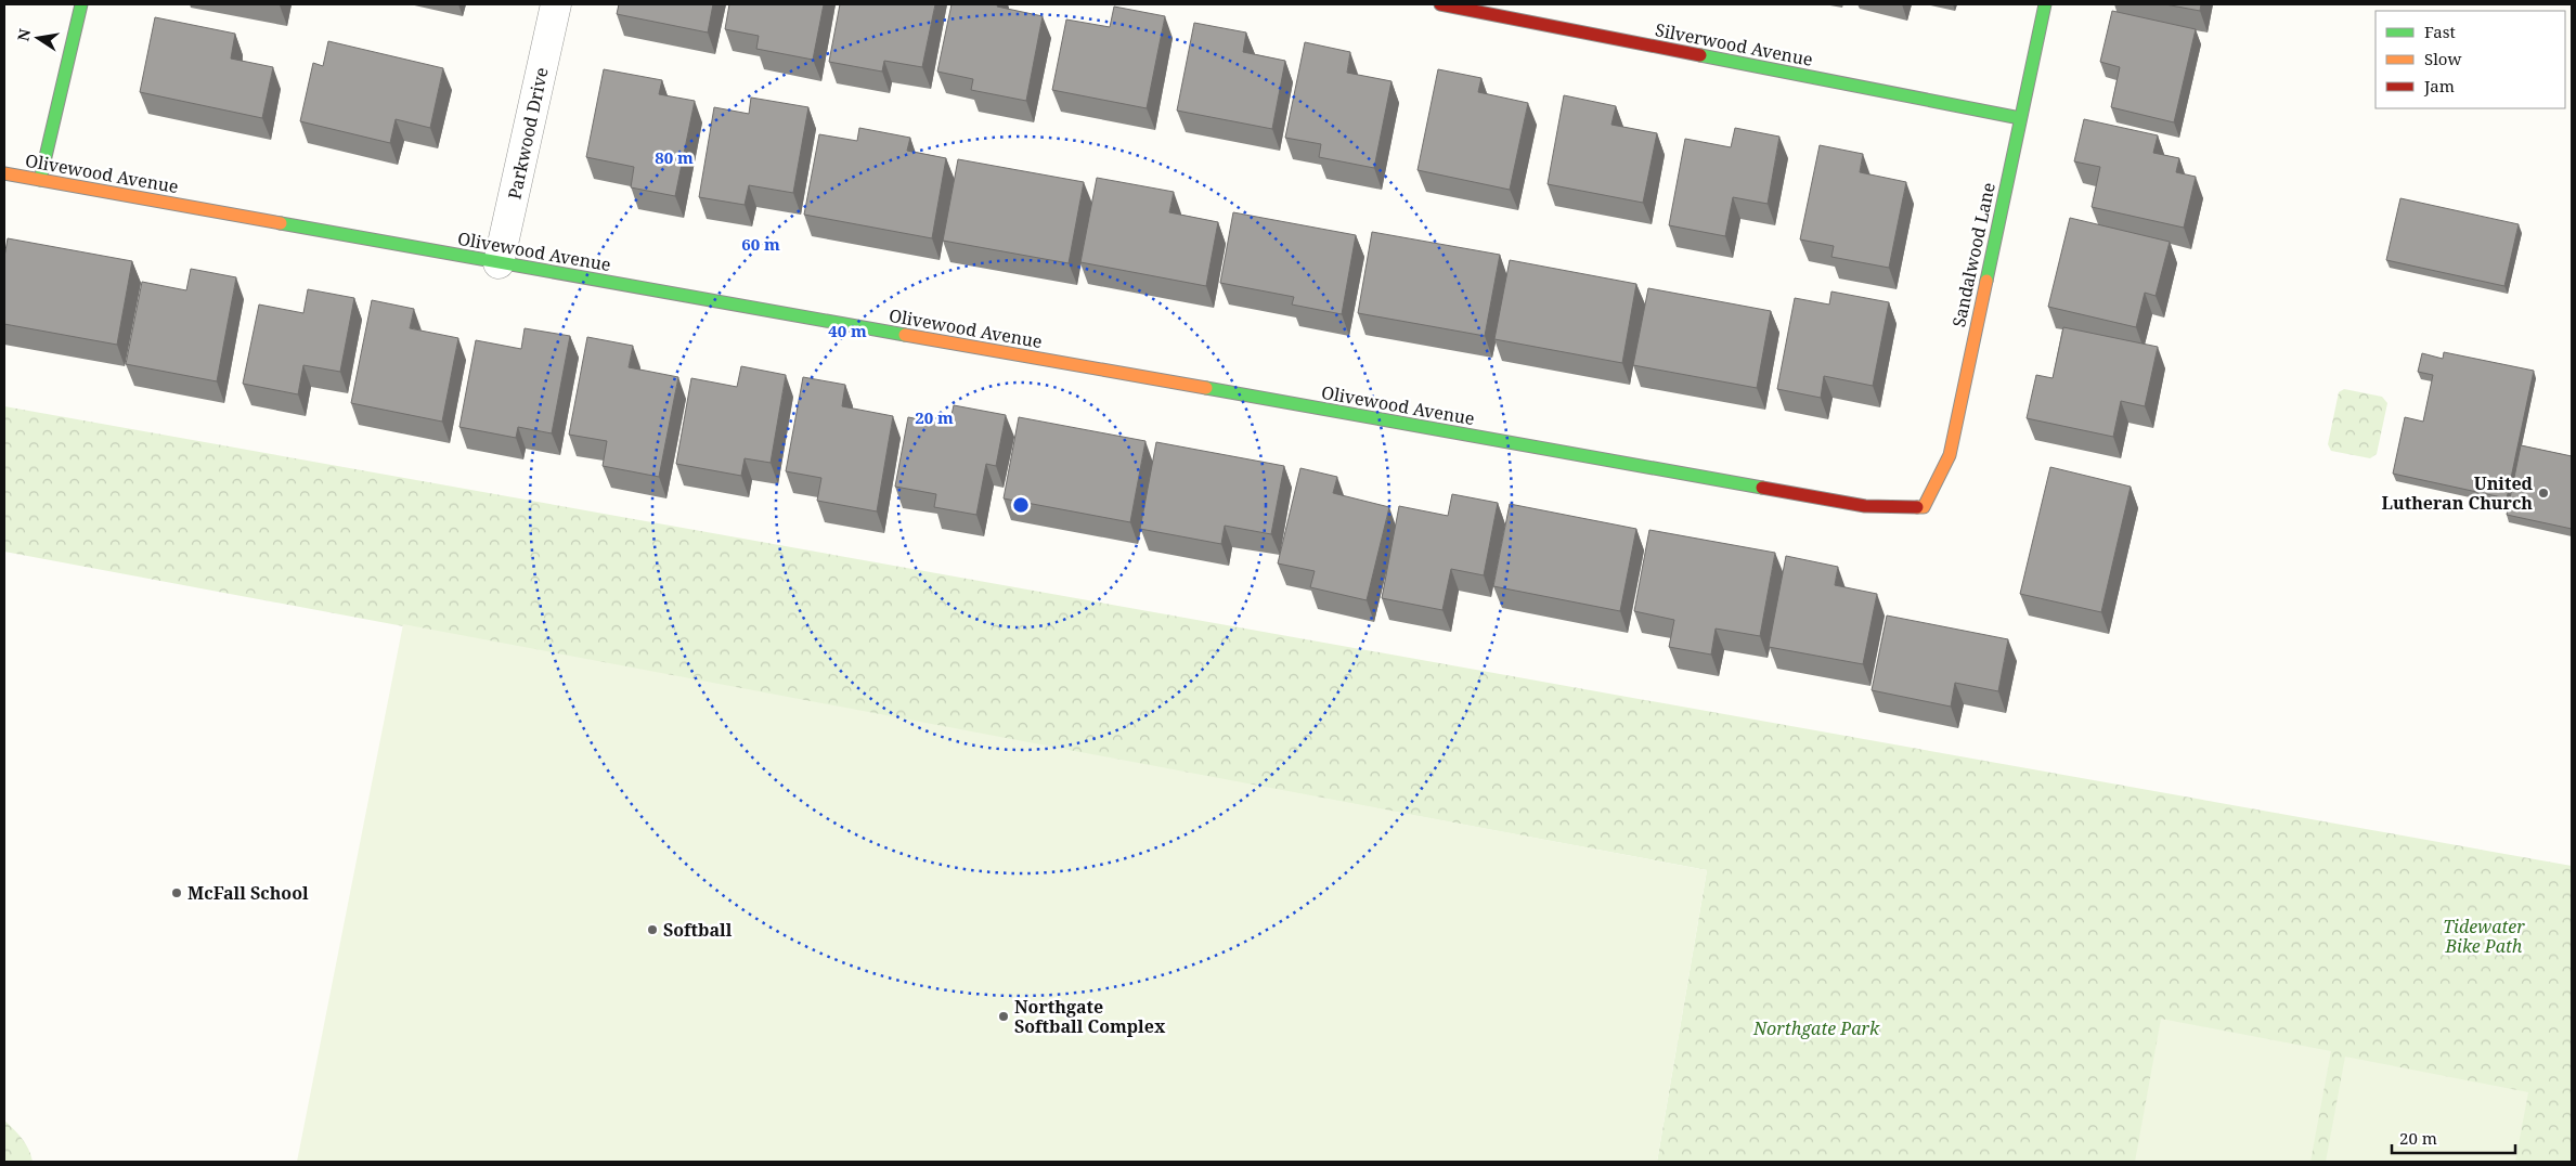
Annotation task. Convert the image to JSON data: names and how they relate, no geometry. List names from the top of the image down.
{
  "streets": {
    "street": [
      "Silverwood Avenue",
      "Parkwood Drive",
      "Olivewood Avenue",
      "Sandalwood Lane"
    ]
  },
  "crossings": [
    ["Silverwood Avenue", "Sandalwood Lane"],
    ["Parkwood Drive", "Olivewood Avenue"],
    ["Olivewood Avenue", "Sandalwood Lane"]
  ],
  "parks": ["Tidewater Bike Path", "Northgate Park"],
  "places": [
    "United Lutheran Church",
    "McFall School",
    "Softball",
    "Northgate Softball Complex"
  ],
  "legend": ["Fast", "Slow", "Jam"],
  "scale_bar": "20 m",
  "north": "left",
  "rings": [
    "80 m",
    "60 m",
    "40 m",
    "20 m"
  ]
}
